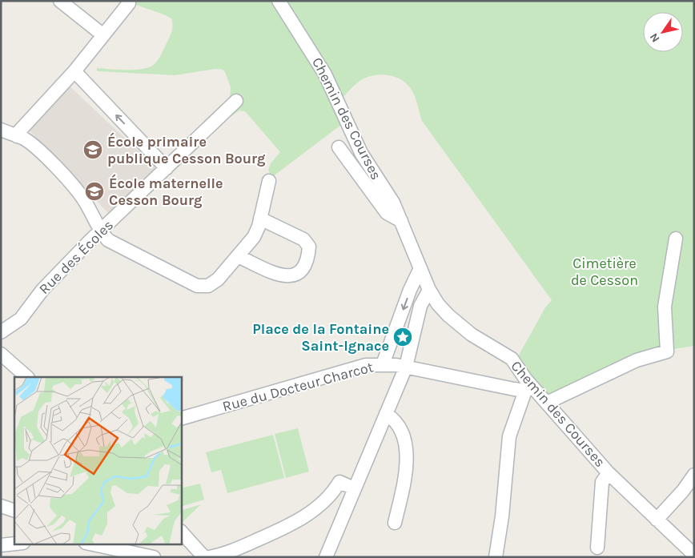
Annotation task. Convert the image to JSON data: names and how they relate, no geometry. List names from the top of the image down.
{
  "streets": {
    "street": ["Chemin des Courses", "Rue des Écoles", "Rue du Docteur Charcot"]
  },
  "crossings": [
    ["Chemin des Courses", "Rue du Docteur Charcot"]
  ],
  "parks": ["Cimetière de Cesson"],
  "places": {
    "school or university": ["École primaire publique Cesson Bourg", "École maternelle Cesson Bourg"],
    "place": ["Place de la Fontaine Saint-Ignace"]
  },
  "north": "bottom left"
}
